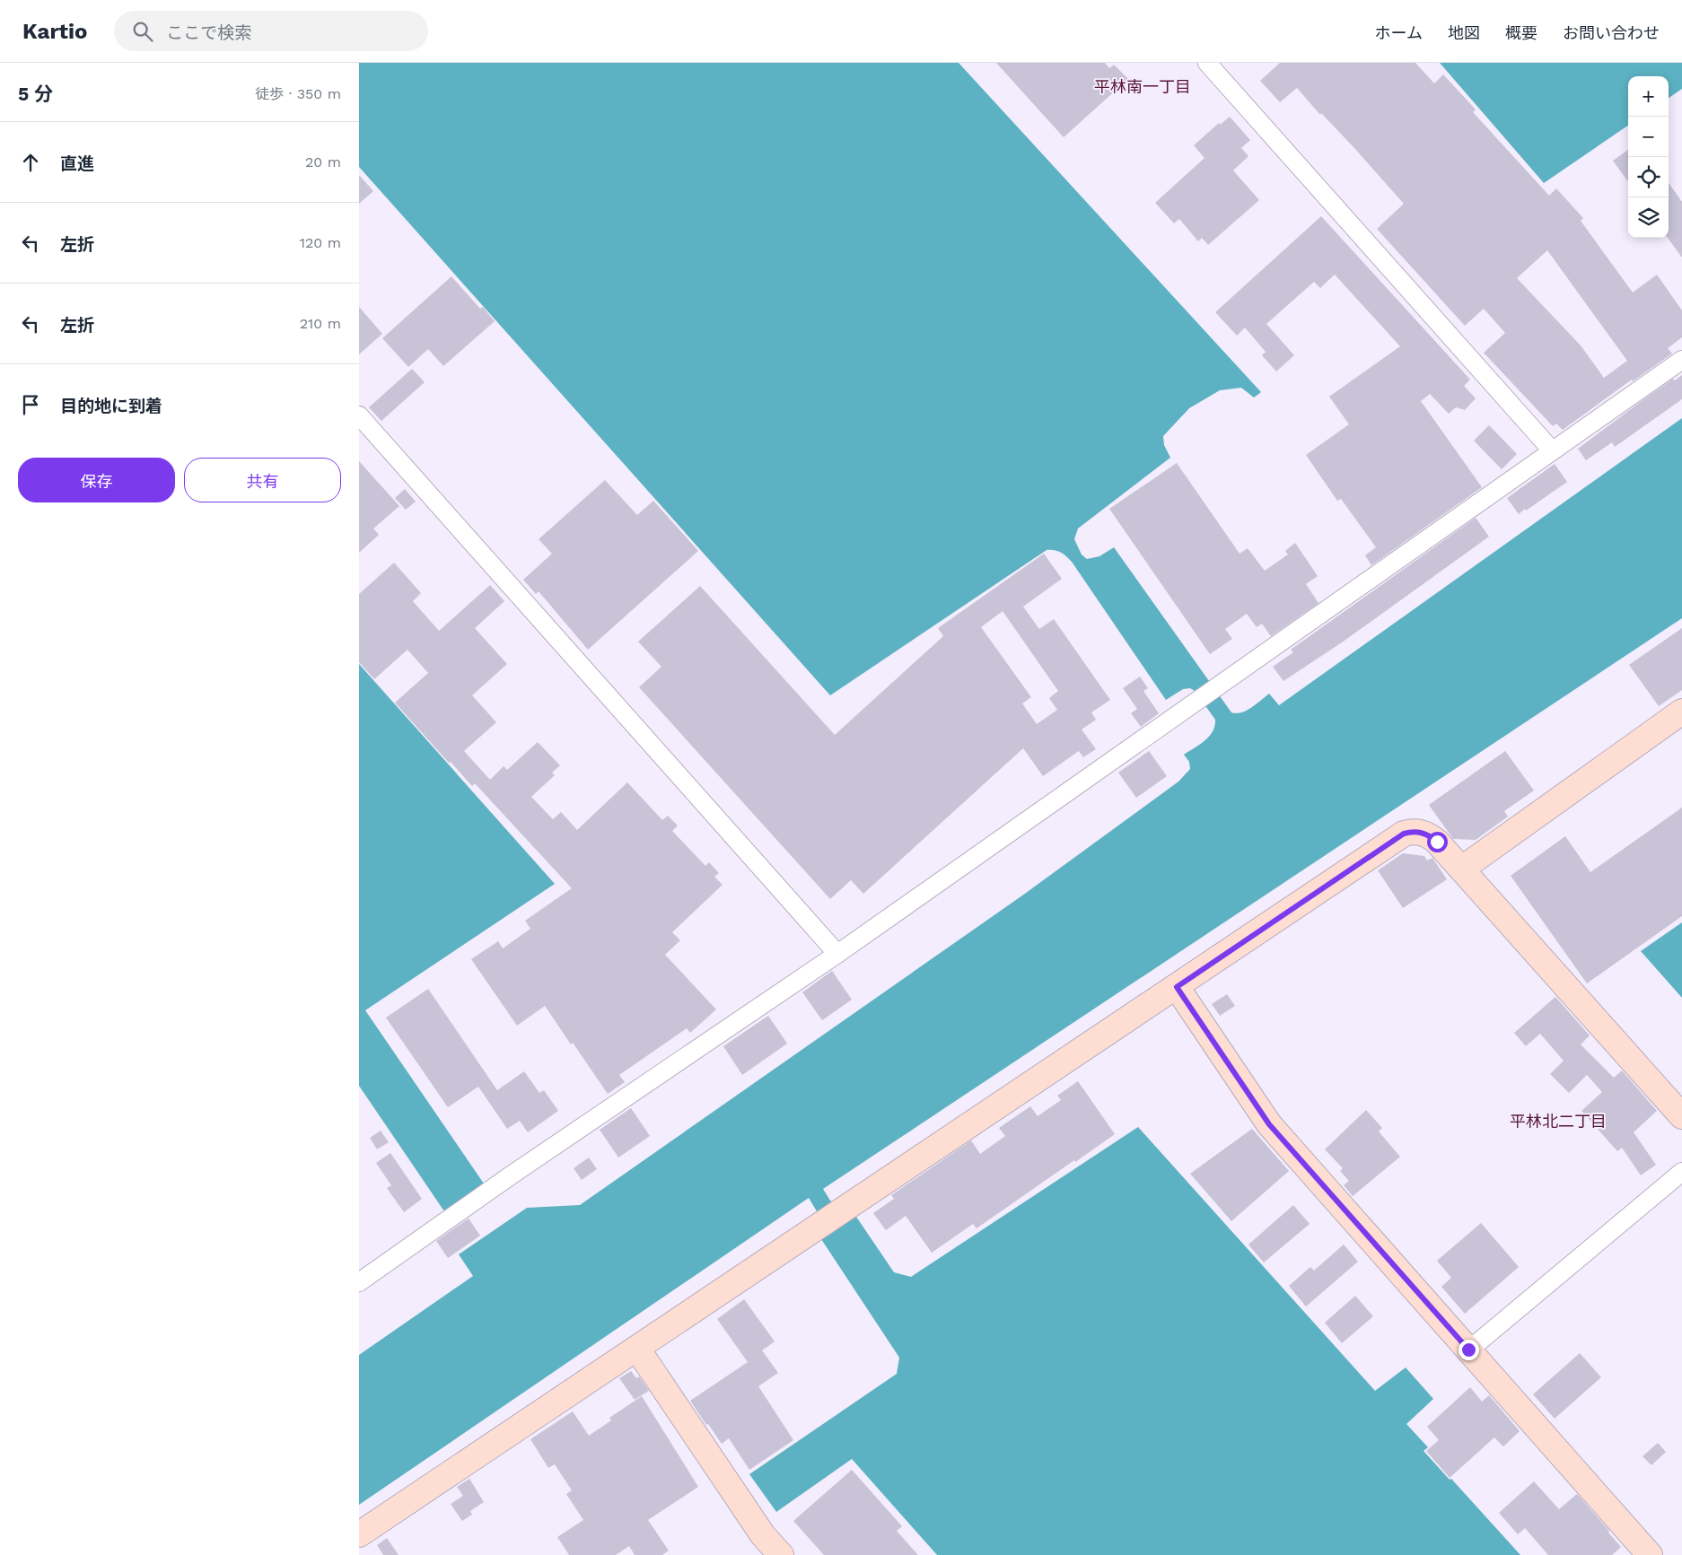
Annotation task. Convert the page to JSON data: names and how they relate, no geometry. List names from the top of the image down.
{
  "districts": ["平林南一丁目", "平林北二丁目"],
  "page": {
    "header": "Kartio",
    "search": "ここで検索",
    "nav": [
      "ホーム",
      "地図",
      "概要",
      "お問い合わせ"
    ],
    "heading": ["5 分", "徒歩 · 350 m"],
    "map_buttons": ["+", "−"],
    "list": [
      ["直進", "20 m"],
      ["左折", "120 m"],
      ["左折", "210 m"],
      "目的地に到着"
    ],
    "buttons": ["保存", "共有"]
  }
}
